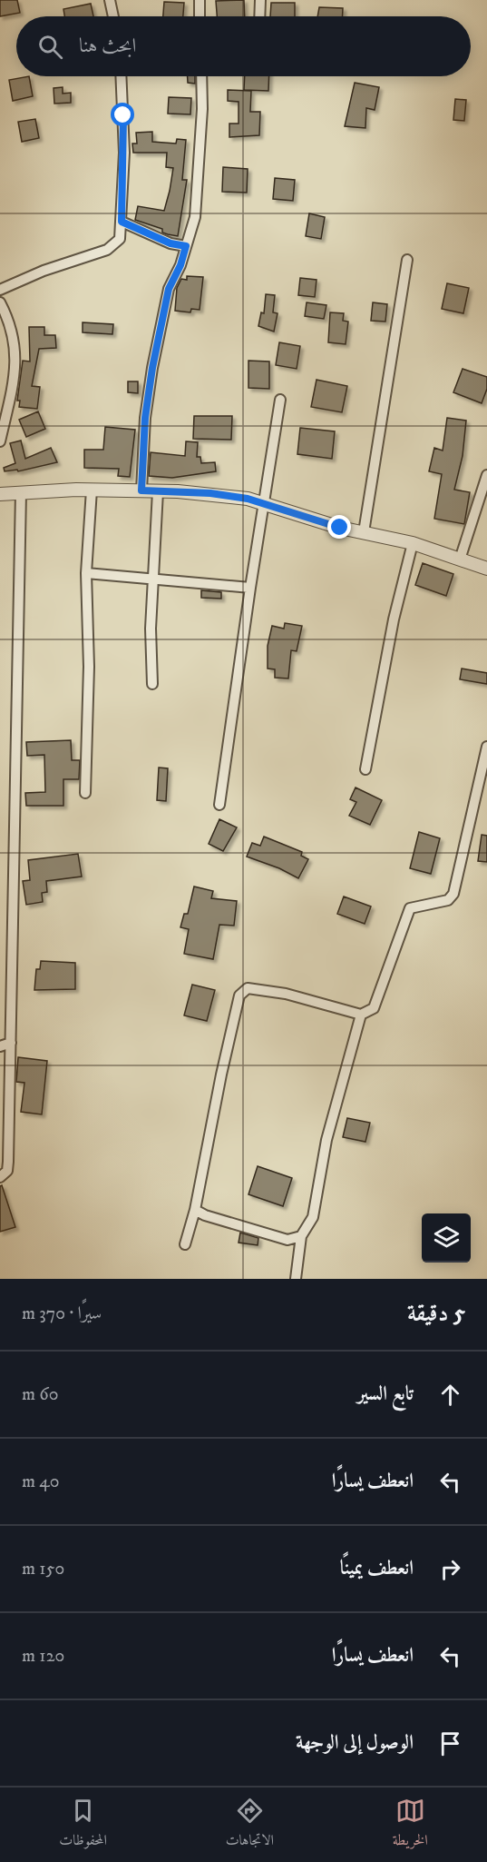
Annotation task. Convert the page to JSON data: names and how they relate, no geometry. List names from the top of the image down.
{
  "page": {
    "search": "ابحث هنا",
    "heading": ["5 دقيقة", "سيرًا · 370 m"],
    "list": [
      ["تابع السير", "60 m"],
      ["انعطف يسارًا", "40 m"],
      ["انعطف يمينًا", "150 m"],
      ["انعطف يسارًا", "120 m"],
      "الوصول إلى الوجهة"
    ],
    "nav": ["الخريطة", "الاتجاهات", "المحفوظات"]
  }
}
